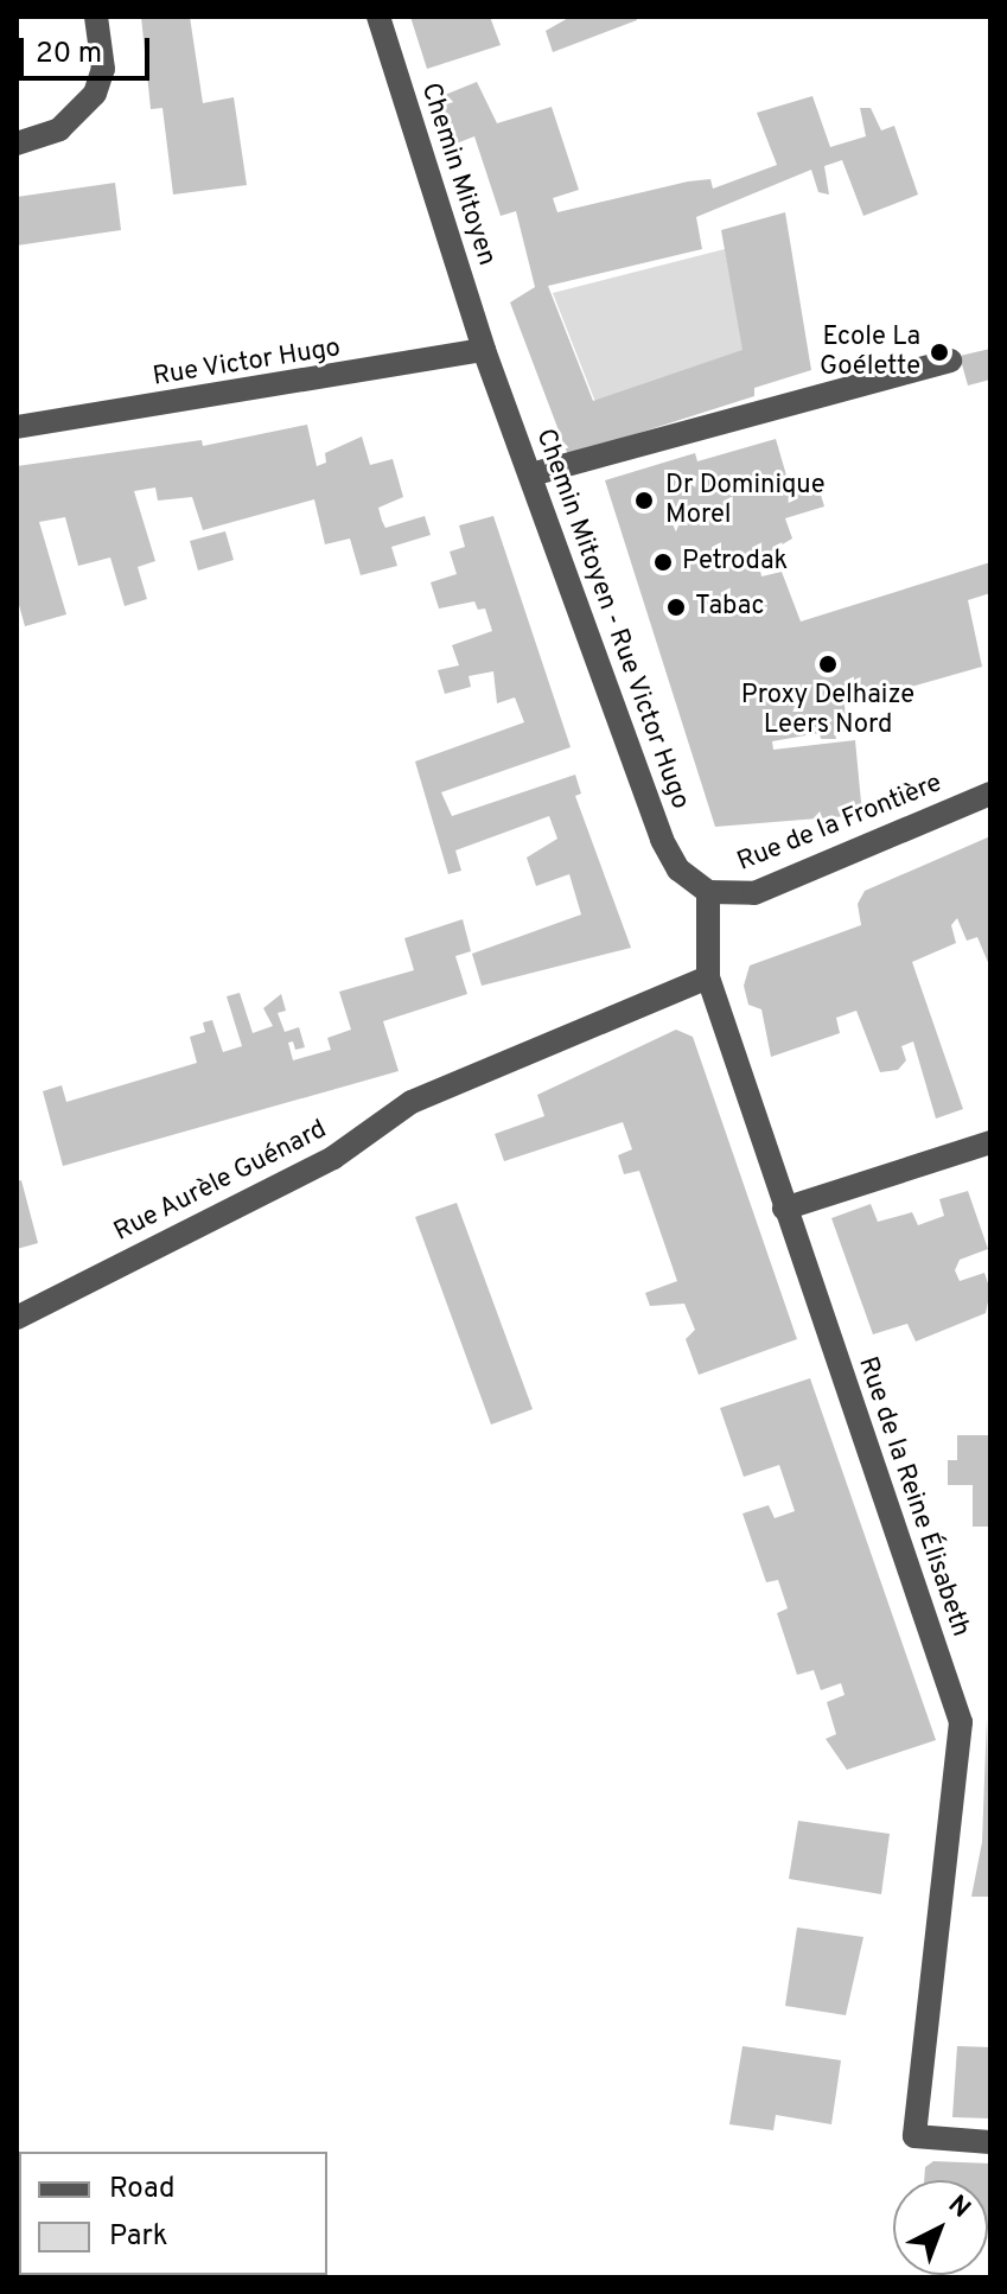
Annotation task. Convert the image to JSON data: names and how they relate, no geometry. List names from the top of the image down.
{
  "streets": {
    "street": [
      "Chemin Mitoyen",
      "Rue Victor Hugo",
      "Chemin Mitoyen - Rue Victor Hugo",
      "Rue de la Frontière",
      "Rue Aurèle Guénard",
      "Rue de la Reine Élisabeth"
    ]
  },
  "crossings": [
    ["Chemin Mitoyen", "Rue Victor Hugo"],
    ["Chemin Mitoyen", "Chemin Mitoyen - Rue Victor Hugo"],
    ["Rue Victor Hugo", "Chemin Mitoyen - Rue Victor Hugo"],
    ["Chemin Mitoyen - Rue Victor Hugo", "Rue de la Frontière"],
    ["Chemin Mitoyen - Rue Victor Hugo", "Rue de la Reine Élisabeth"],
    ["Rue de la Frontière", "Rue de la Reine Élisabeth"],
    ["Rue Aurèle Guénard", "Rue de la Reine Élisabeth"]
  ],
  "places": [
    "Ecole La Goélette",
    "Dr Dominique Morel",
    "Petrodak",
    "Tabac",
    "Proxy Delhaize Leers Nord"
  ],
  "legend": ["Road", "Park"],
  "scale_bar": "20 m",
  "north": "top right"
}
